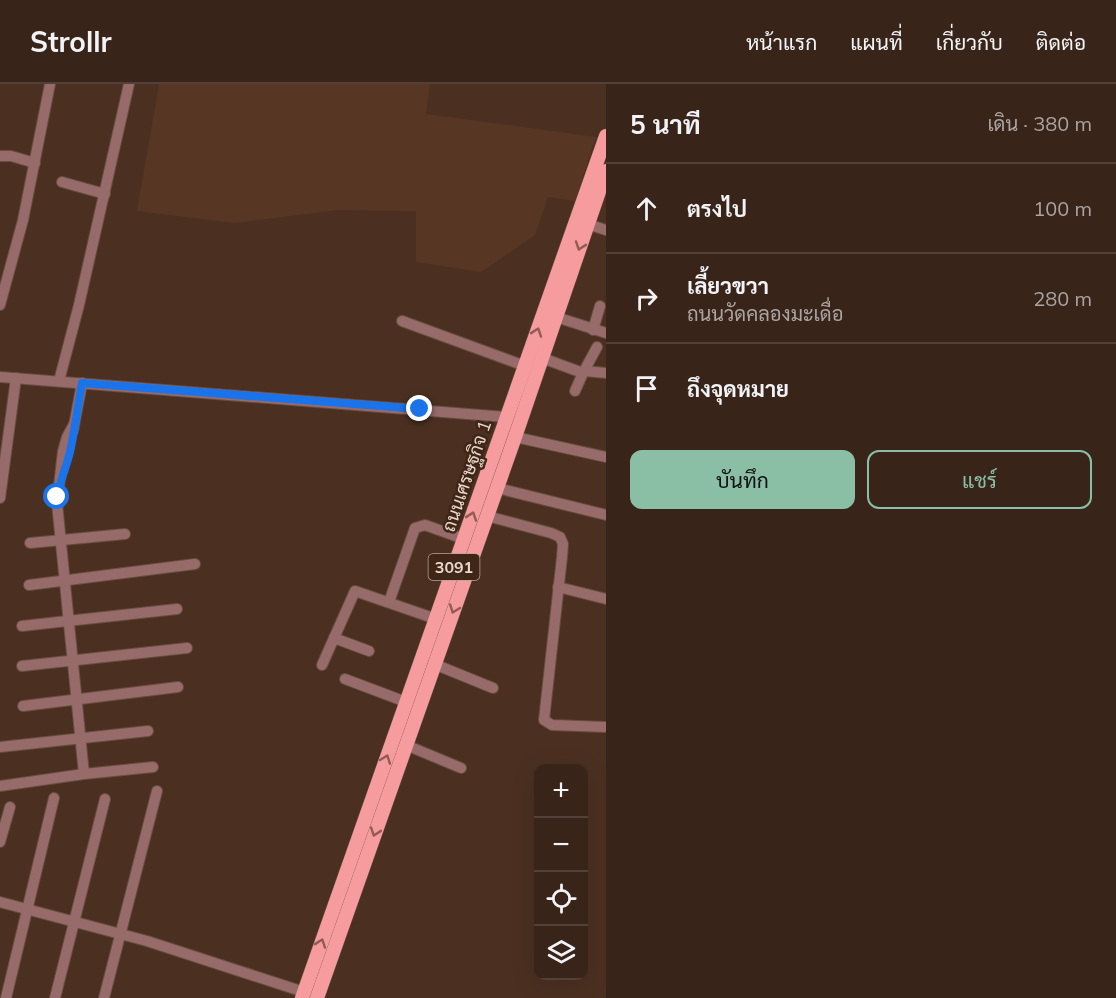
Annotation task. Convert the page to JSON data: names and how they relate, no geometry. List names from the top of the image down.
{
  "streets": {
    "main road": ["ถนนเศรษฐกิจ 1", "3091"]
  },
  "page": {
    "header": "Strollr",
    "nav": [
      "หน้าแรก",
      "แผนที่",
      "เกี่ยวกับ",
      "ติดต่อ"
    ],
    "heading": ["5 นาที", "เดิน · 380 m"],
    "list": [
      ["ตรงไป", "100 m"],
      ["เลี้ยวขวา", "ถนนวัดคลองมะเดื่อ", "280 m"],
      "ถึงจุดหมาย"
    ],
    "buttons": ["บันทึก", "แชร์"],
    "map_buttons": ["+", "−"]
  }
}
